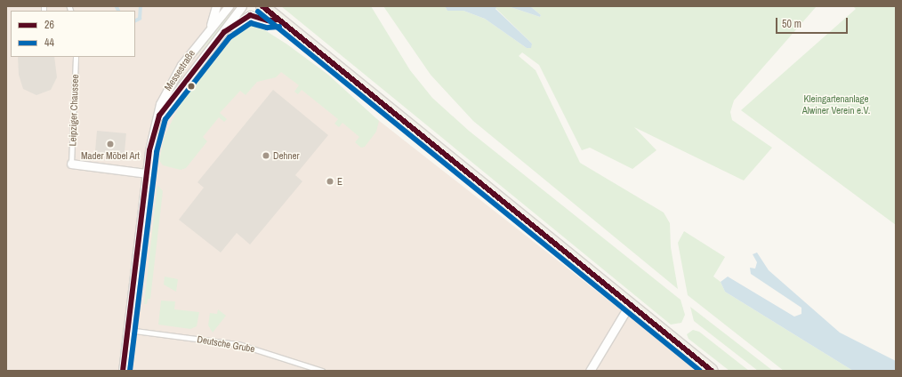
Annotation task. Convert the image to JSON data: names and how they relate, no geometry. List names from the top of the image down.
{
  "streets": {
    "street": ["Messestraße"],
    "lane": ["Leipziger Chaussee", "Deutsche Grube"]
  },
  "crossings": [
    ["Messestraße", "Deutsche Grube"]
  ],
  "parks": ["Kleingartenanlage Alwiner Verein e.V."],
  "places": ["Mader Möbel Art", "Dehner", "E"],
  "lines": ["transit line 26", "transit line 44"],
  "legend": ["26", "44"],
  "scale_bar": "50 m"
}
